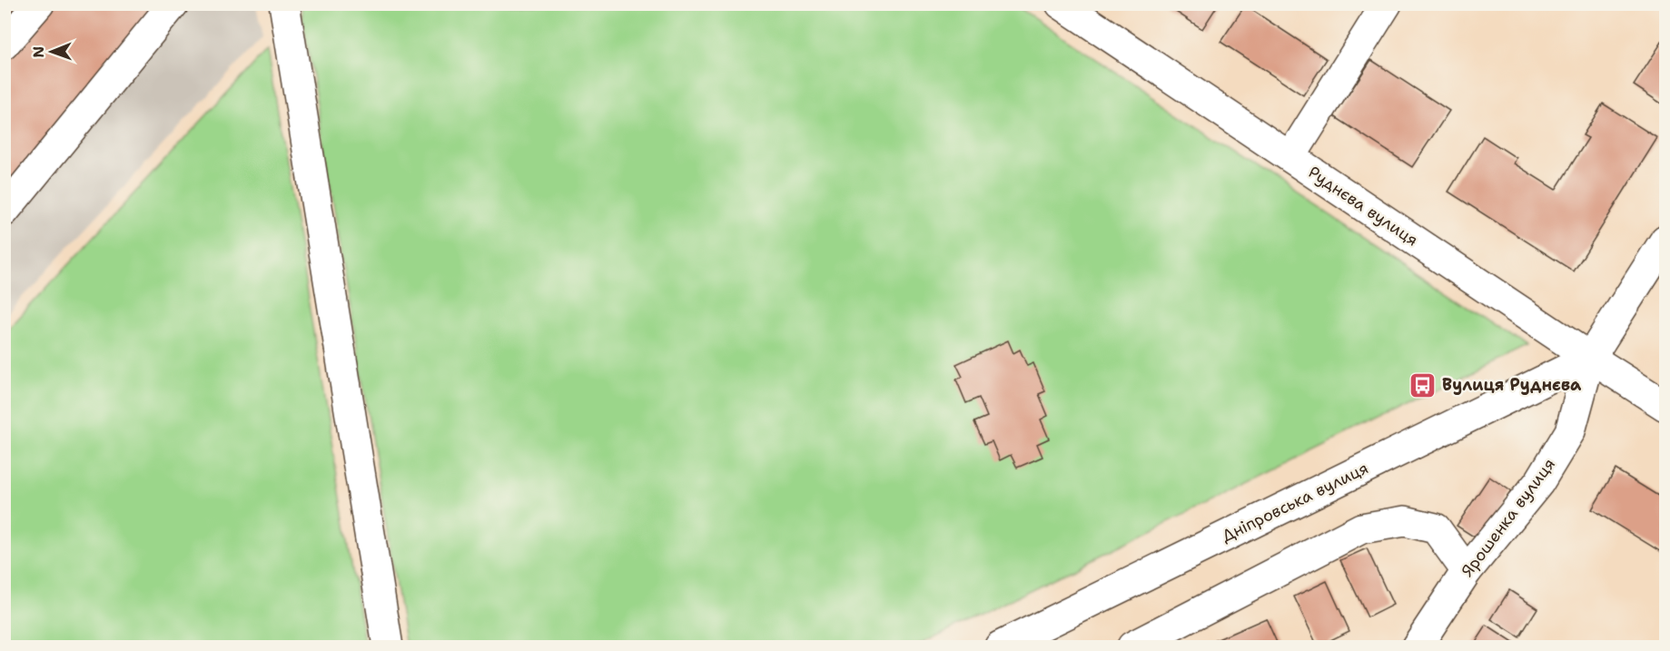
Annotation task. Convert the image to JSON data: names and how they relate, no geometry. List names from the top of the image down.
{
  "streets": {
    "street": ["Руднєва вулиця", "Дніпровська вулиця", "Ярошенка вулиця"]
  },
  "crossings": [
    ["Руднєва вулиця", "Дніпровська вулиця"],
    ["Руднєва вулиця", "Ярошенка вулиця"],
    ["Дніпровська вулиця", "Ярошенка вулиця"]
  ],
  "places": {
    "bus stop": ["Вулиця Руднєва"]
  },
  "north": "left"
}
